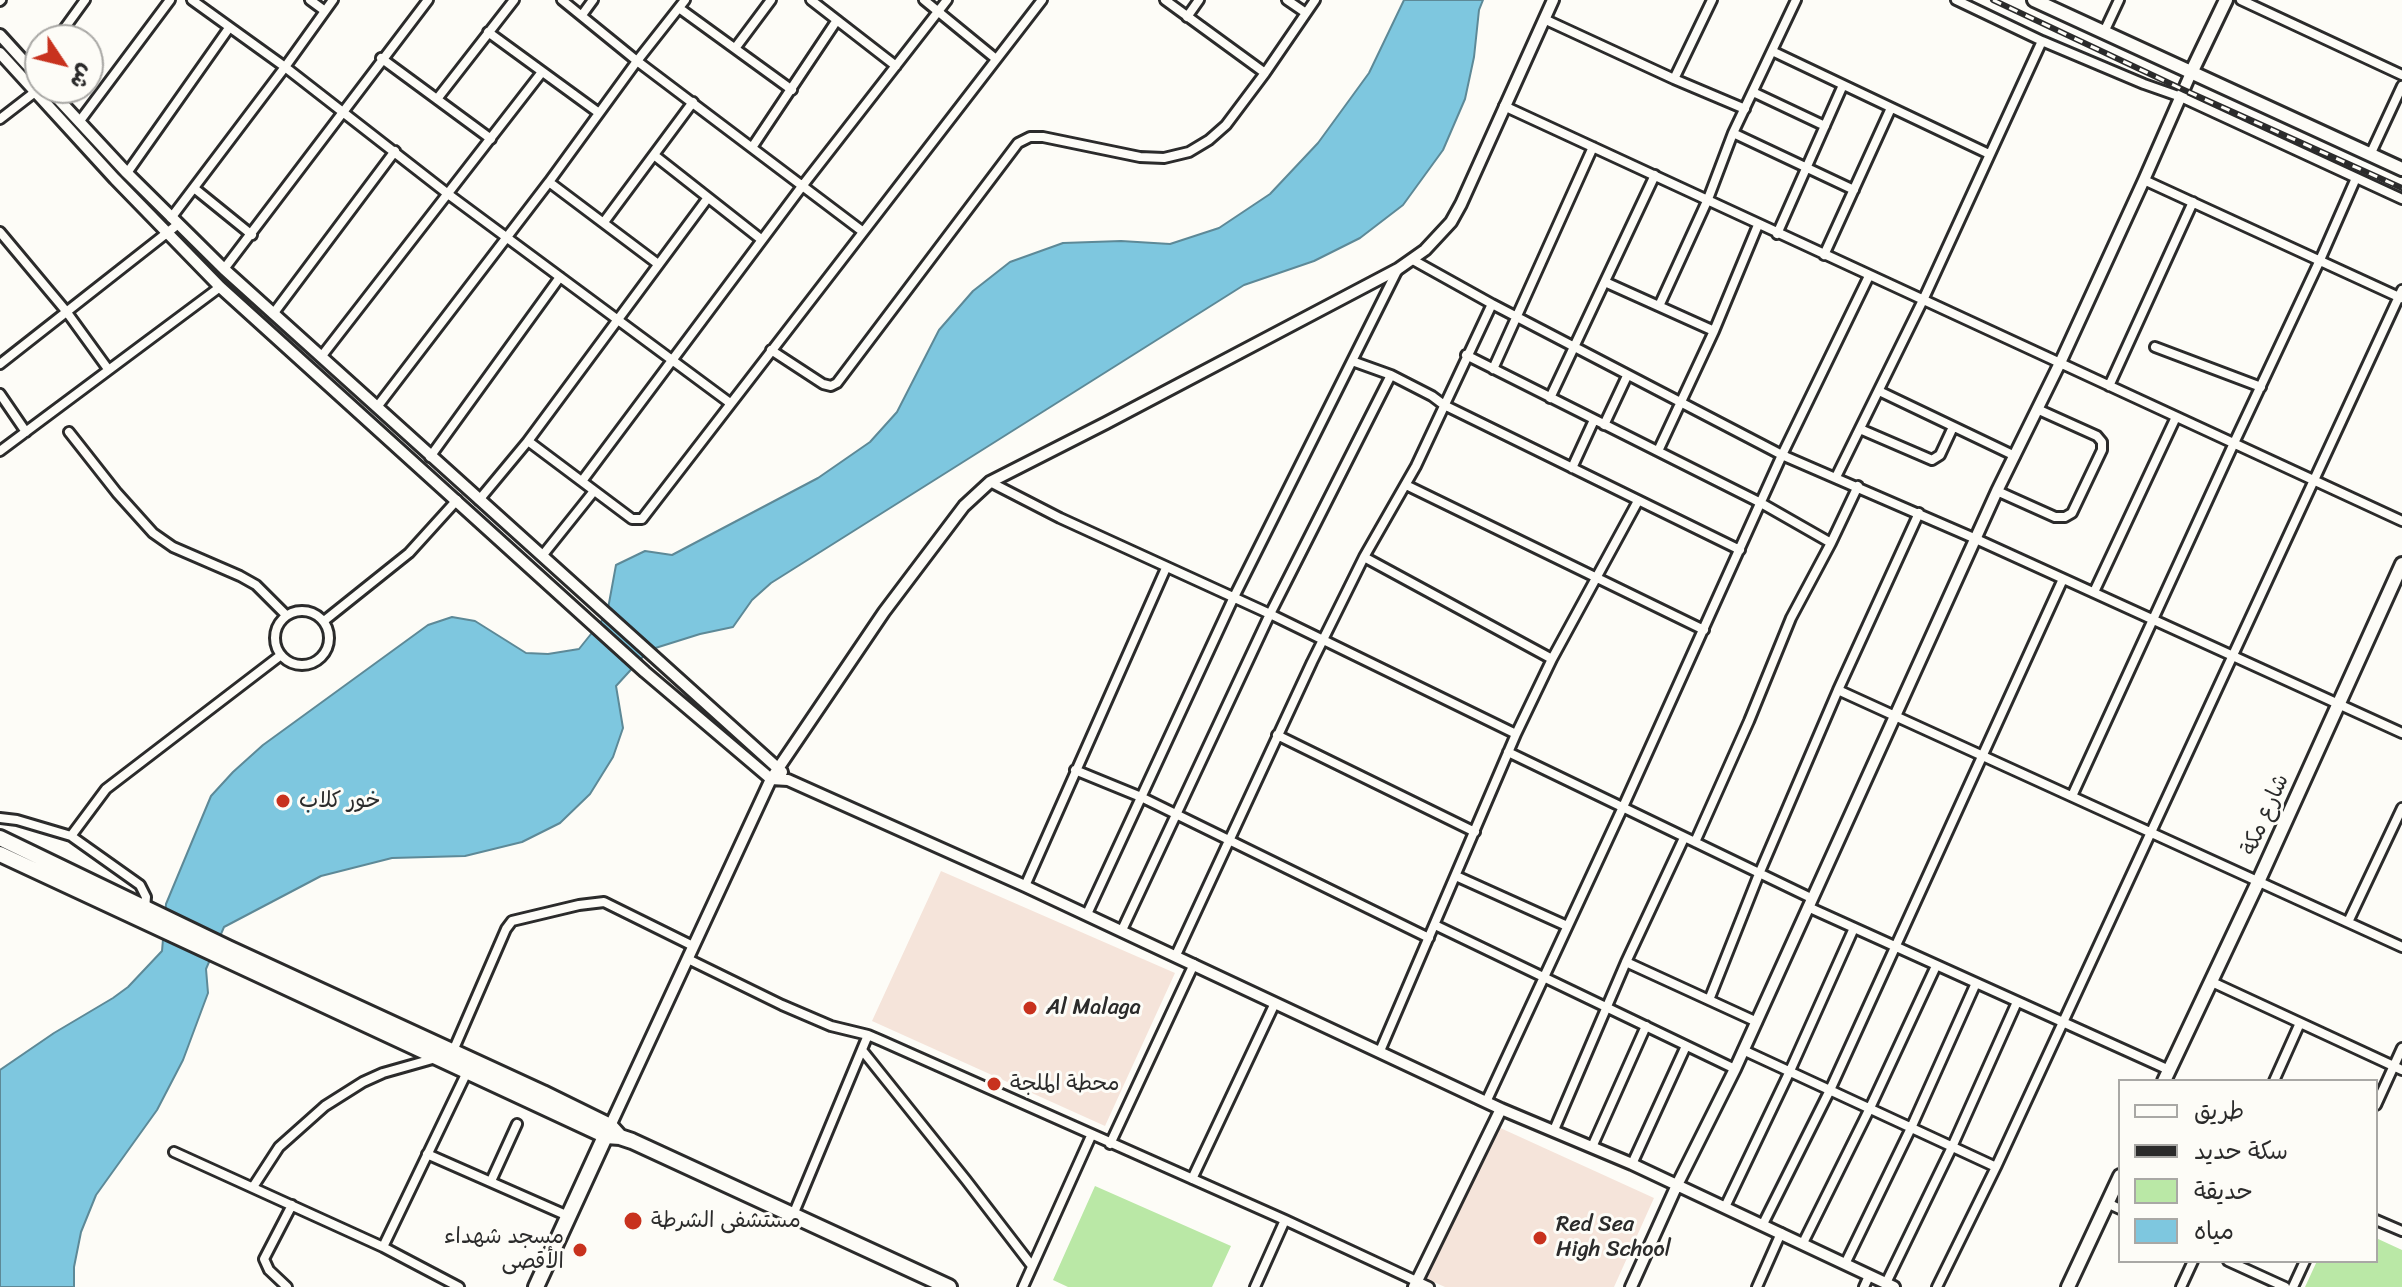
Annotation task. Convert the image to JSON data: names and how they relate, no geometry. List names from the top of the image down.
{
  "streets": {
    "main road": ["شارع مكة"]
  },
  "places": [
    "خور كلاب",
    "Al Malaga",
    "محطة الملجة",
    "مستشفى الشرطة",
    "Red Sea High School",
    "مسجد شهداء الأقصى"
  ],
  "legend": [
    "طريق",
    "سكة حديد",
    "حديقة",
    "مياه"
  ],
  "north": "bottom right"
}
